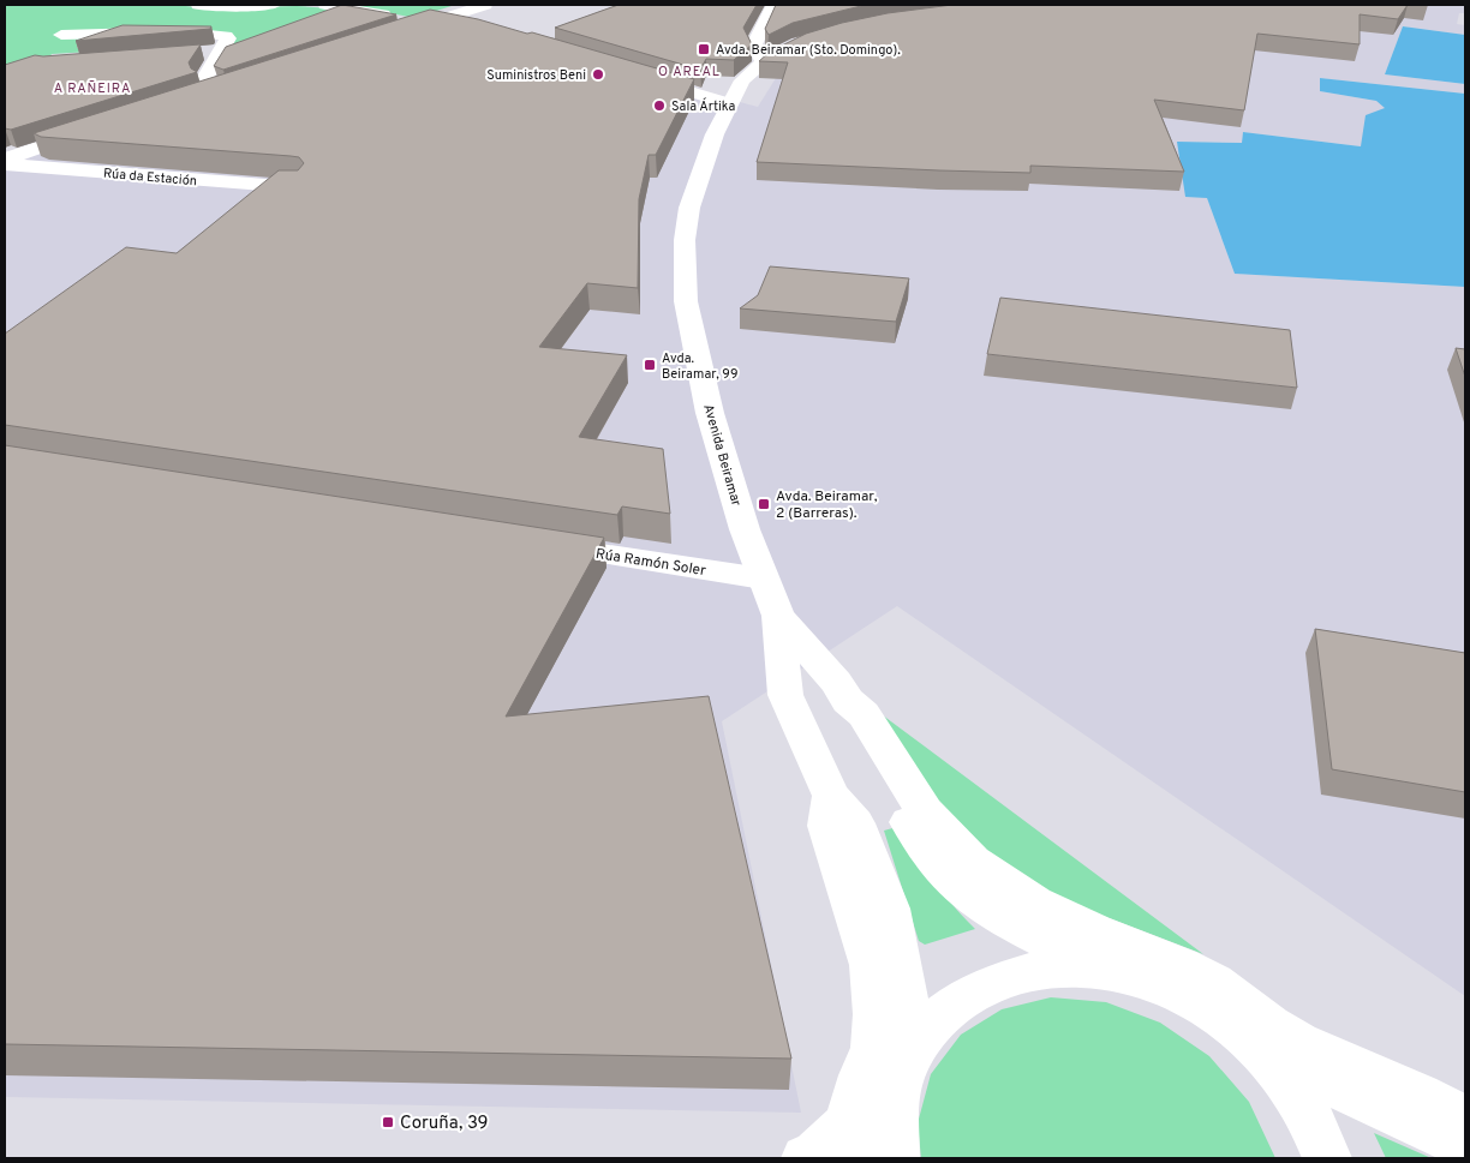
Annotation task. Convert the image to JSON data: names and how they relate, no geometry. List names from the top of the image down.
{
  "streets": {
    "main road": ["Rúa da Estación", "Avenida Beiramar", "Rúa Ramón Soler"]
  },
  "crossings": [
    ["Avenida Beiramar", "Rúa Ramón Soler"]
  ],
  "districts": ["O AREAL", "A RAÑEIRA"],
  "places": {
    "transit": [
      "Avda. Beiramar (Sto. Domingo).",
      "Avda. Beiramar, 99",
      "Avda. Beiramar, 2 (Barreras).",
      "Coruña, 39"
    ],
    "other": ["Suministros Beni", "Sala Ártika"]
  }
}
